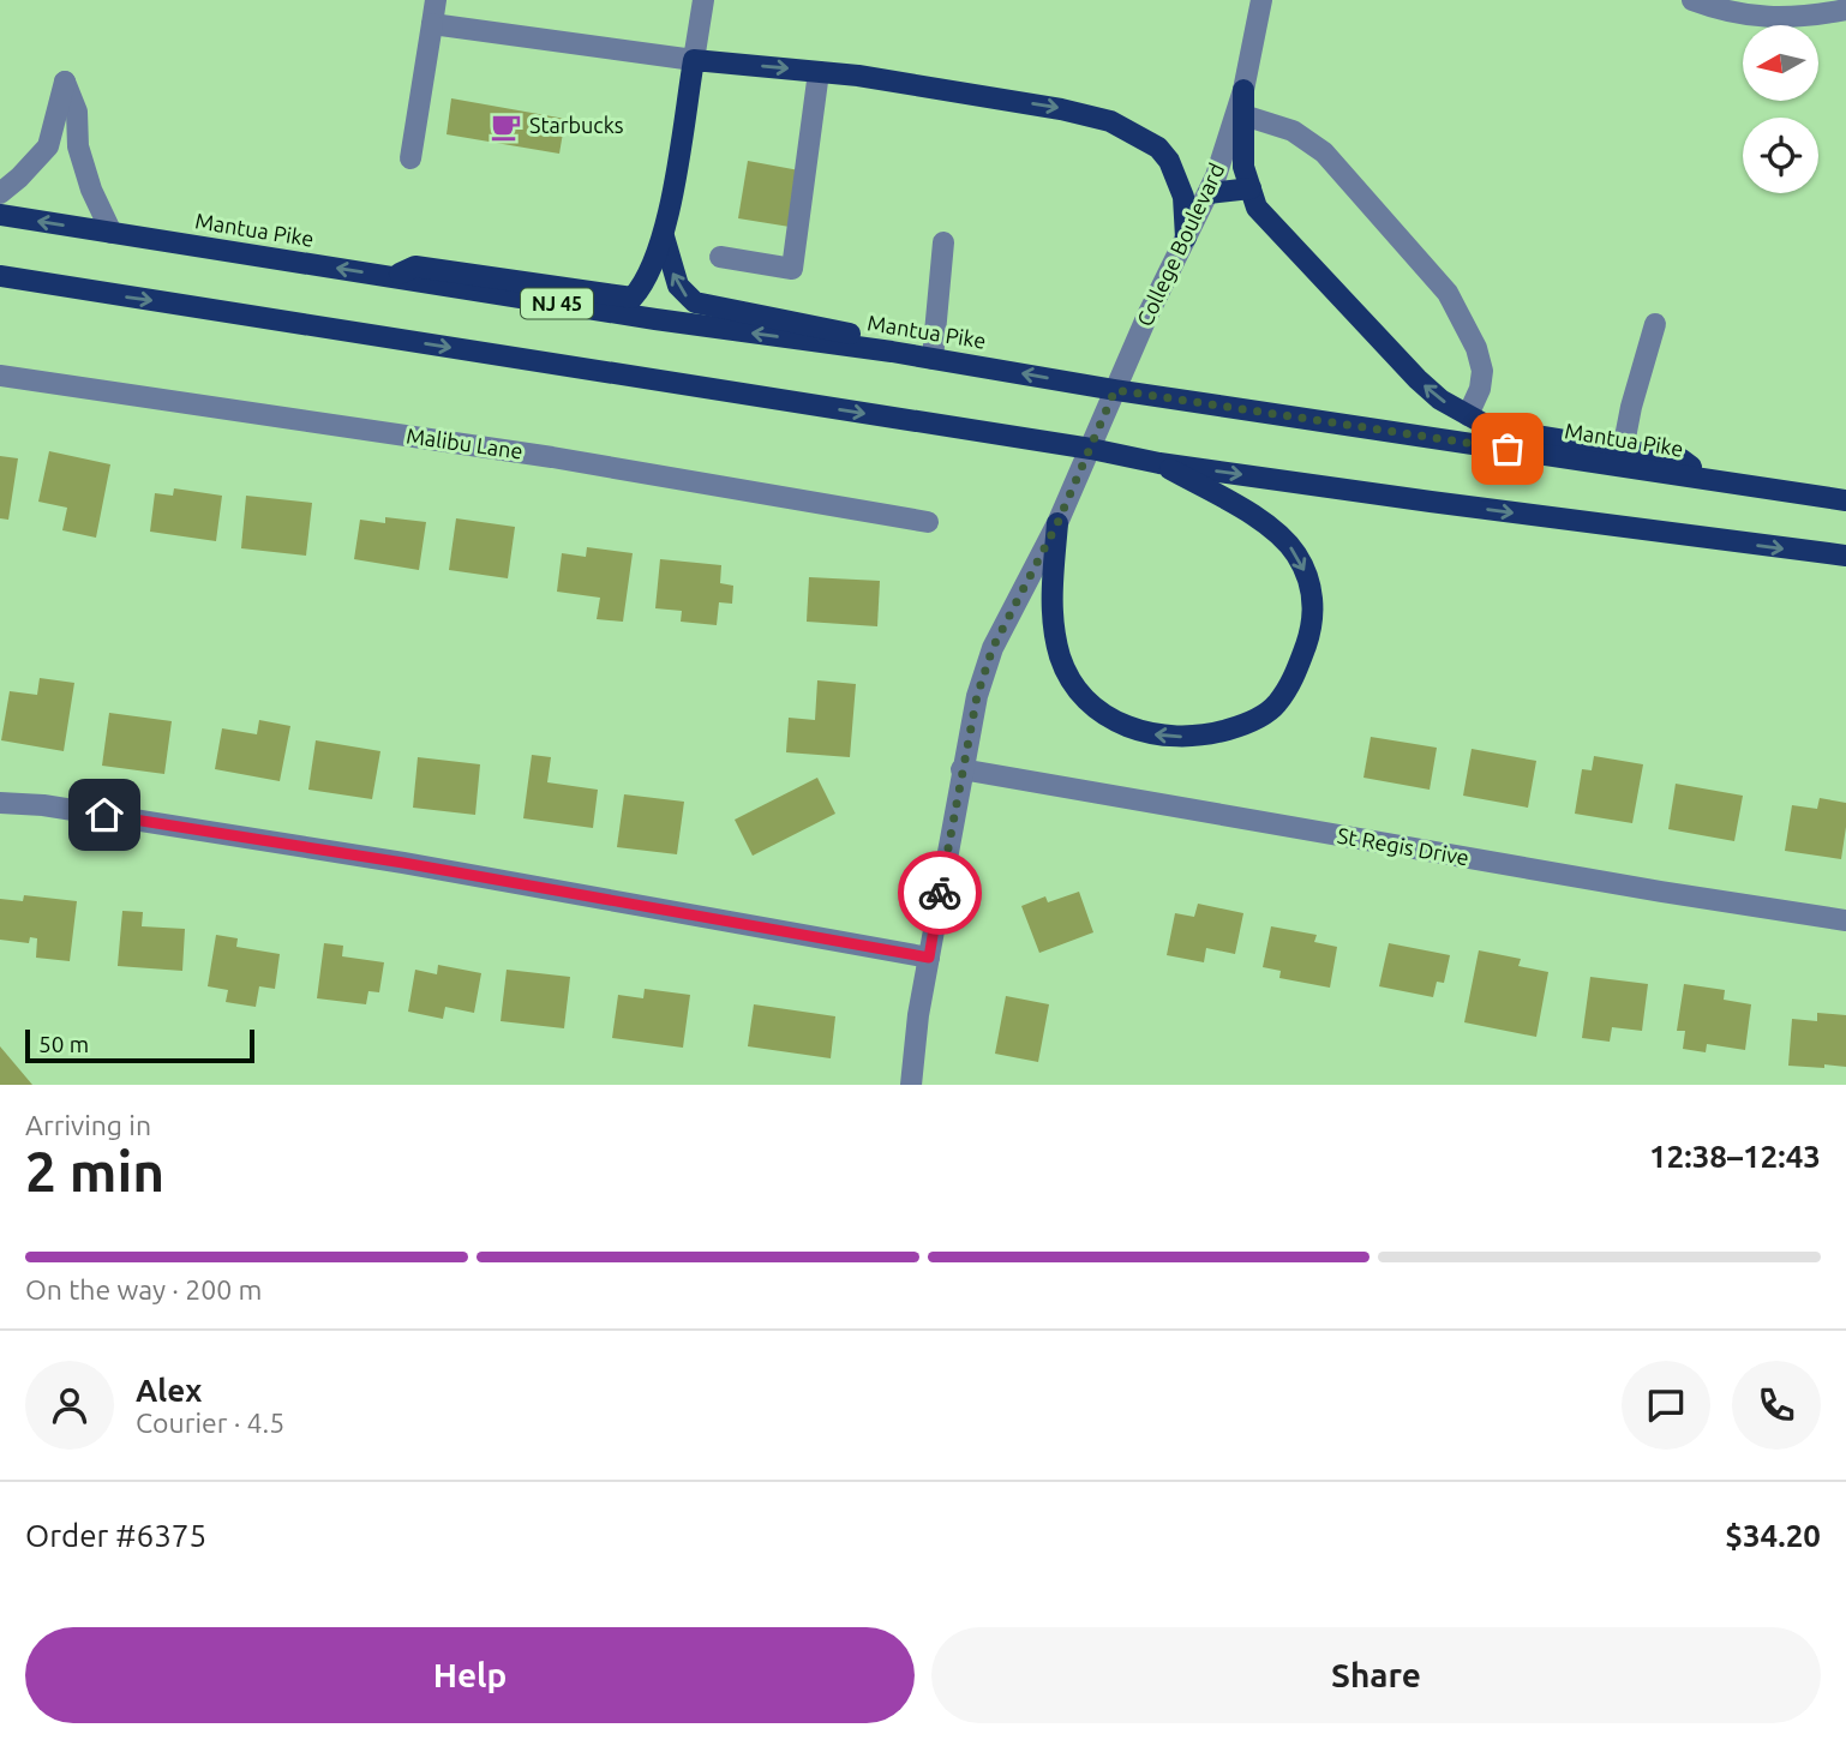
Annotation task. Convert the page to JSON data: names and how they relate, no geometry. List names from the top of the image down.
{
  "streets": {
    "main road": ["Mantua Pike", "NJ 45"],
    "street": ["College Boulevard", "Malibu Lane", "St Regis Drive"]
  },
  "crossings": [
    ["Mantua Pike", "College Boulevard"]
  ],
  "places": {
    "cafe": ["Starbucks"]
  },
  "scale_bar": "50 m",
  "north": "left",
  "page": {
    "scale": "50 m",
    "heading": ["2 min", "Arriving in", "12:38–12:43"],
    "panel": [
      "Alex",
      "Courier · 4.5",
      "Order #6375",
      "$34.20"
    ],
    "bar": "On the way · 200 m",
    "buttons": ["Help", "Share"]
  }
}
